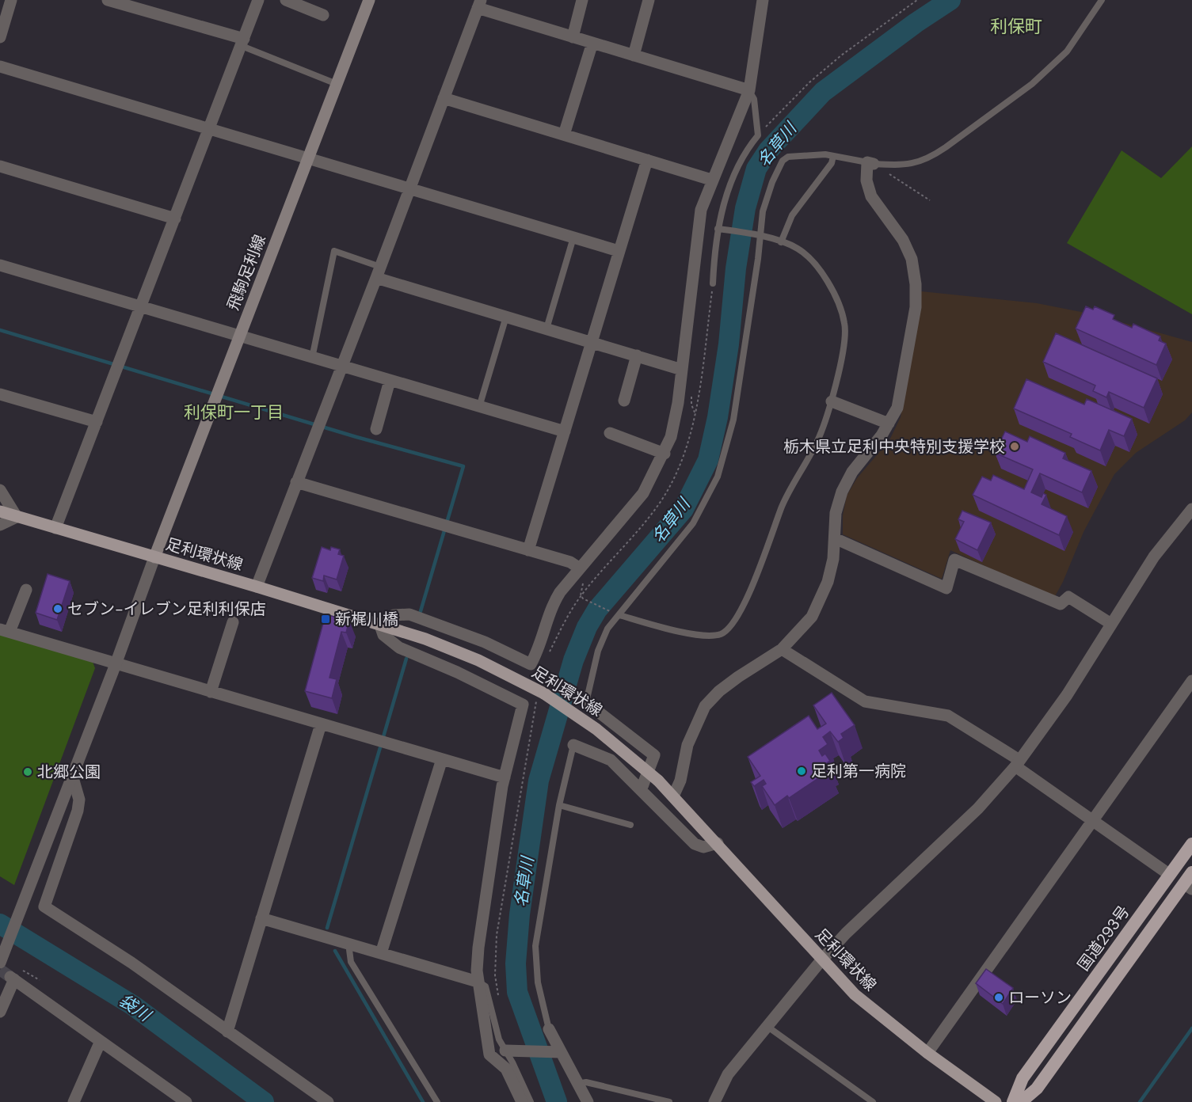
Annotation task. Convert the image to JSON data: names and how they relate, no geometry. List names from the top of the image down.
{
  "streets": {
    "highway": ["国道293号"],
    "main road": ["飛駒足利線", "足利環状線"]
  },
  "crossings": [
    ["飛駒足利線", "足利環状線"]
  ],
  "districts": ["利保町", "利保町一丁目"],
  "water": ["名草川", "袋川"],
  "places": {
    "other": [
      "栃木県立足利中央特別支援学校",
      "セブン-イレブン足利利保店",
      "足利第一病院",
      "北郷公園",
      "ローソン"
    ],
    "transit": ["新梶川橋"]
  }
}
